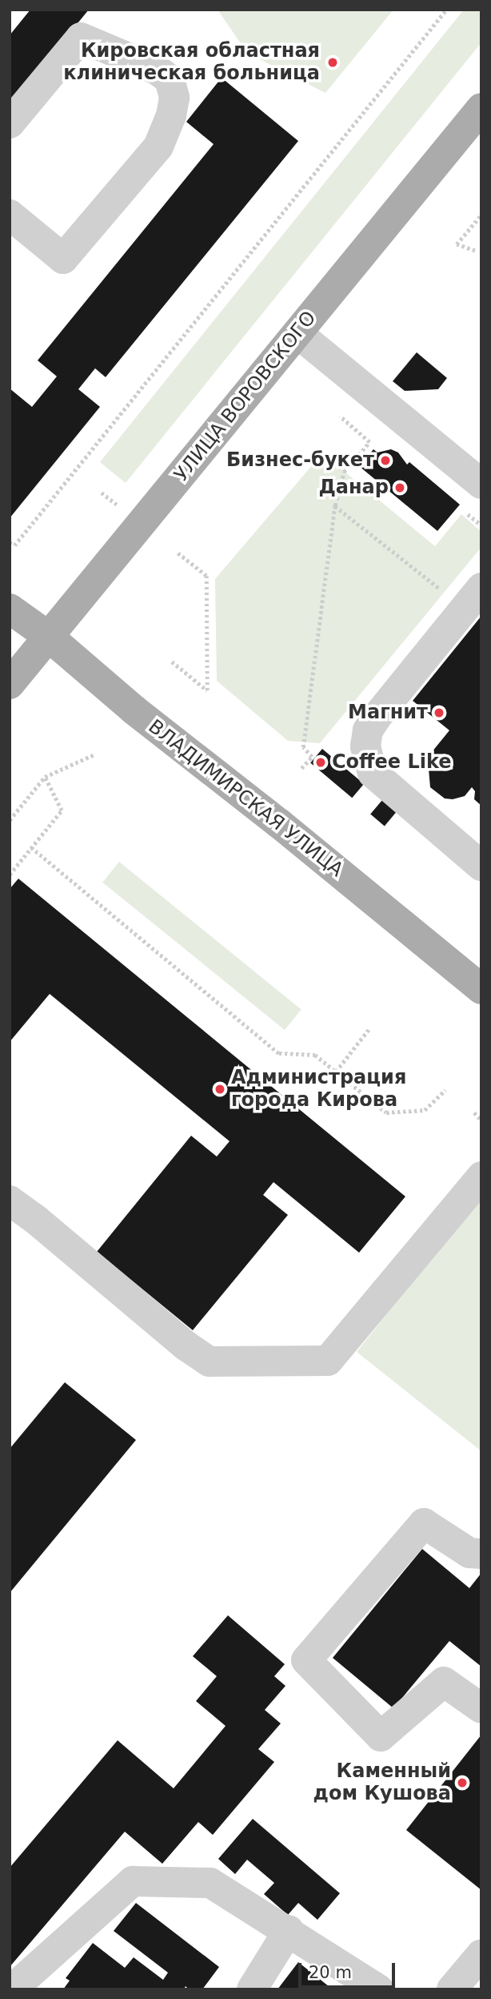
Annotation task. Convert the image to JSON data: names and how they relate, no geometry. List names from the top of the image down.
{
  "streets": {
    "main road": ["УЛИЦА ВОРОВСКОГО", "ВЛАДИМИРСКАЯ УЛИЦА"]
  },
  "crossings": [
    ["УЛИЦА ВОРОВСКОГО", "ВЛАДИМИРСКАЯ УЛИЦА"]
  ],
  "places": [
    "Кировская областная клиническая больница",
    "Бизнес-букет",
    "Данар",
    "Магнит",
    "Coffee Like",
    "Администрация города Кирова",
    "Каменный дом Кушова"
  ],
  "scale_bar": "20 m"
}
